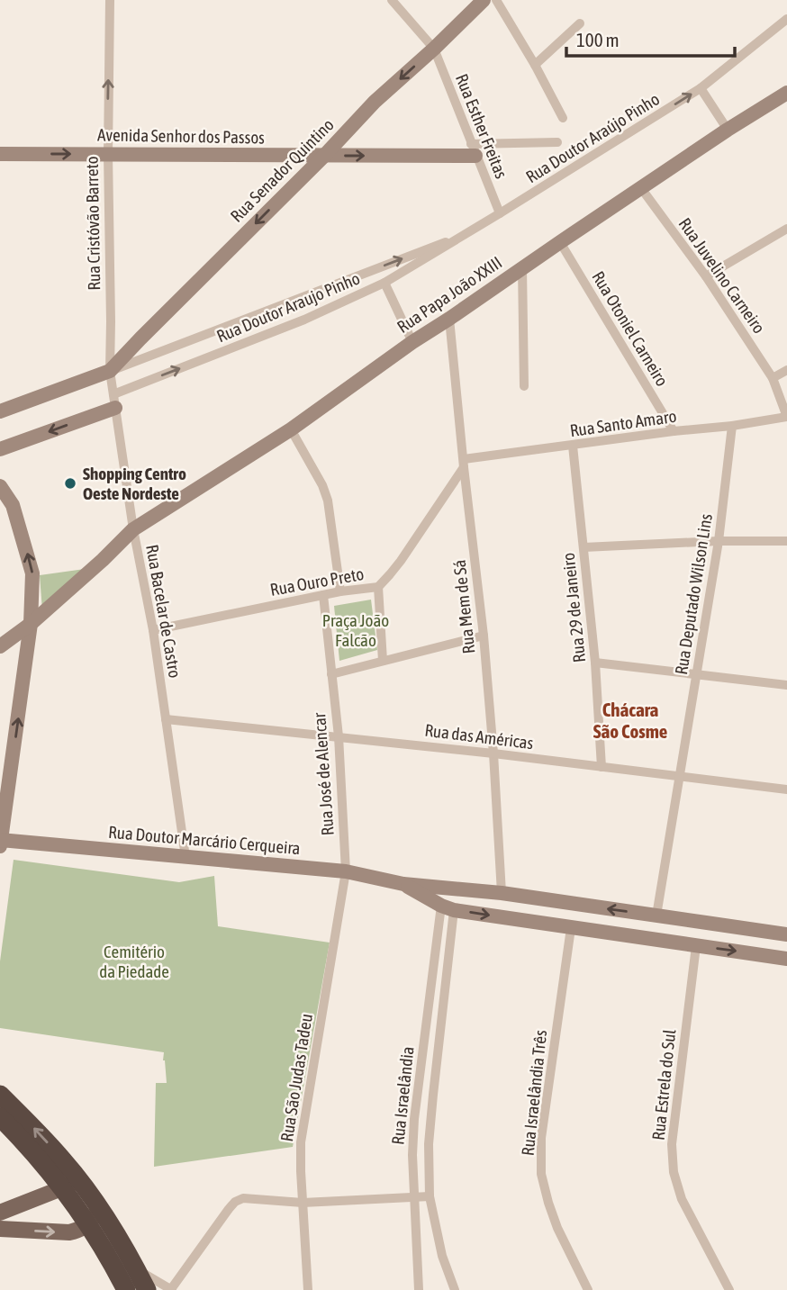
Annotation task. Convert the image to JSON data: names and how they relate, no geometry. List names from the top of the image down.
{
  "streets": {
    "street": [
      "Rua Esther Freitas",
      "Avenida Senhor dos Passos",
      "Rua Doutor Araújo Pinho",
      "Rua Senador Quintino",
      "Rua Cristóvão Barreto",
      "Rua Juvelino Carneiro",
      "Rua Papa João XXIII",
      "Rua Doutor Araujo Pinho",
      "Rua Otoniel Carneiro",
      "Rua Santo Amaro",
      "Rua Ouro Preto",
      "Rua Deputado Wilson Lins",
      "Rua Mem de Sá",
      "Rua 29 de Janeiro",
      "Rua Bacelar de Castro",
      "Rua das Américas",
      "Rua José de Alencar",
      "Rua Doutor Marcário Cerqueira",
      "Rua São Judas Tadeu",
      "Rua Estrela do Sul",
      "Rua Israelândia Três",
      "Rua Israelândia"
    ]
  },
  "crossings": [
    ["Rua Esther Freitas", "Avenida Senhor dos Passos"],
    ["Rua Esther Freitas", "Rua Doutor Araújo Pinho"],
    ["Rua Esther Freitas", "Rua Senador Quintino"],
    ["Rua Esther Freitas", "Rua Doutor Araujo Pinho"],
    ["Avenida Senhor dos Passos", "Rua Senador Quintino"],
    ["Avenida Senhor dos Passos", "Rua Cristóvão Barreto"],
    ["Rua Doutor Araújo Pinho", "Rua Doutor Araujo Pinho"],
    ["Rua Senador Quintino", "Rua Cristóvão Barreto"],
    ["Rua Senador Quintino", "Rua Doutor Araujo Pinho"],
    ["Rua Senador Quintino", "Rua Bacelar de Castro"],
    ["Rua Cristóvão Barreto", "Rua Doutor Araujo Pinho"],
    ["Rua Cristóvão Barreto", "Rua Bacelar de Castro"],
    ["Rua Juvelino Carneiro", "Rua Papa João XXIII"],
    ["Rua Juvelino Carneiro", "Rua Santo Amaro"],
    ["Rua Papa João XXIII", "Rua Otoniel Carneiro"],
    ["Rua Papa João XXIII", "Rua Mem de Sá"],
    ["Rua Papa João XXIII", "Rua Bacelar de Castro"],
    ["Rua Doutor Araujo Pinho", "Rua Bacelar de Castro"],
    ["Rua Otoniel Carneiro", "Rua Santo Amaro"],
    ["Rua Santo Amaro", "Rua Ouro Preto"],
    ["Rua Santo Amaro", "Rua Deputado Wilson Lins"],
    ["Rua Santo Amaro", "Rua Mem de Sá"],
    ["Rua Santo Amaro", "Rua 29 de Janeiro"],
    ["Rua Ouro Preto", "Rua Mem de Sá"],
    ["Rua Ouro Preto", "Rua Bacelar de Castro"],
    ["Rua Deputado Wilson Lins", "Rua das Américas"],
    ["Rua Deputado Wilson Lins", "Rua Doutor Marcário Cerqueira"],
    ["Rua Mem de Sá", "Rua das Américas"],
    ["Rua Mem de Sá", "Rua Doutor Marcário Cerqueira"],
    ["Rua 29 de Janeiro", "Rua das Américas"],
    ["Rua Bacelar de Castro", "Rua das Américas"],
    ["Rua Bacelar de Castro", "Rua Doutor Marcário Cerqueira"],
    ["Rua das Américas", "Rua José de Alencar"],
    ["Rua José de Alencar", "Rua Doutor Marcário Cerqueira"],
    ["Rua José de Alencar", "Rua São Judas Tadeu"],
    ["Rua Doutor Marcário Cerqueira", "Rua São Judas Tadeu"],
    ["Rua Doutor Marcário Cerqueira", "Rua Estrela do Sul"],
    ["Rua Doutor Marcário Cerqueira", "Rua Israelândia Três"],
    ["Rua Doutor Marcário Cerqueira", "Rua Israelândia"]
  ],
  "one_way": [
    "Avenida Senhor dos Passos",
    "Rua Doutor Araújo Pinho",
    "Rua Senador Quintino",
    "Rua Cristóvão Barreto",
    "Rua Doutor Araujo Pinho"
  ],
  "districts": ["Chácara São Cosme"],
  "parks": ["Praça João Falcão", "Cemitério da Piedade"],
  "places": ["Shopping Centro Oeste Nordeste"],
  "scale_bar": "100 m"
}
